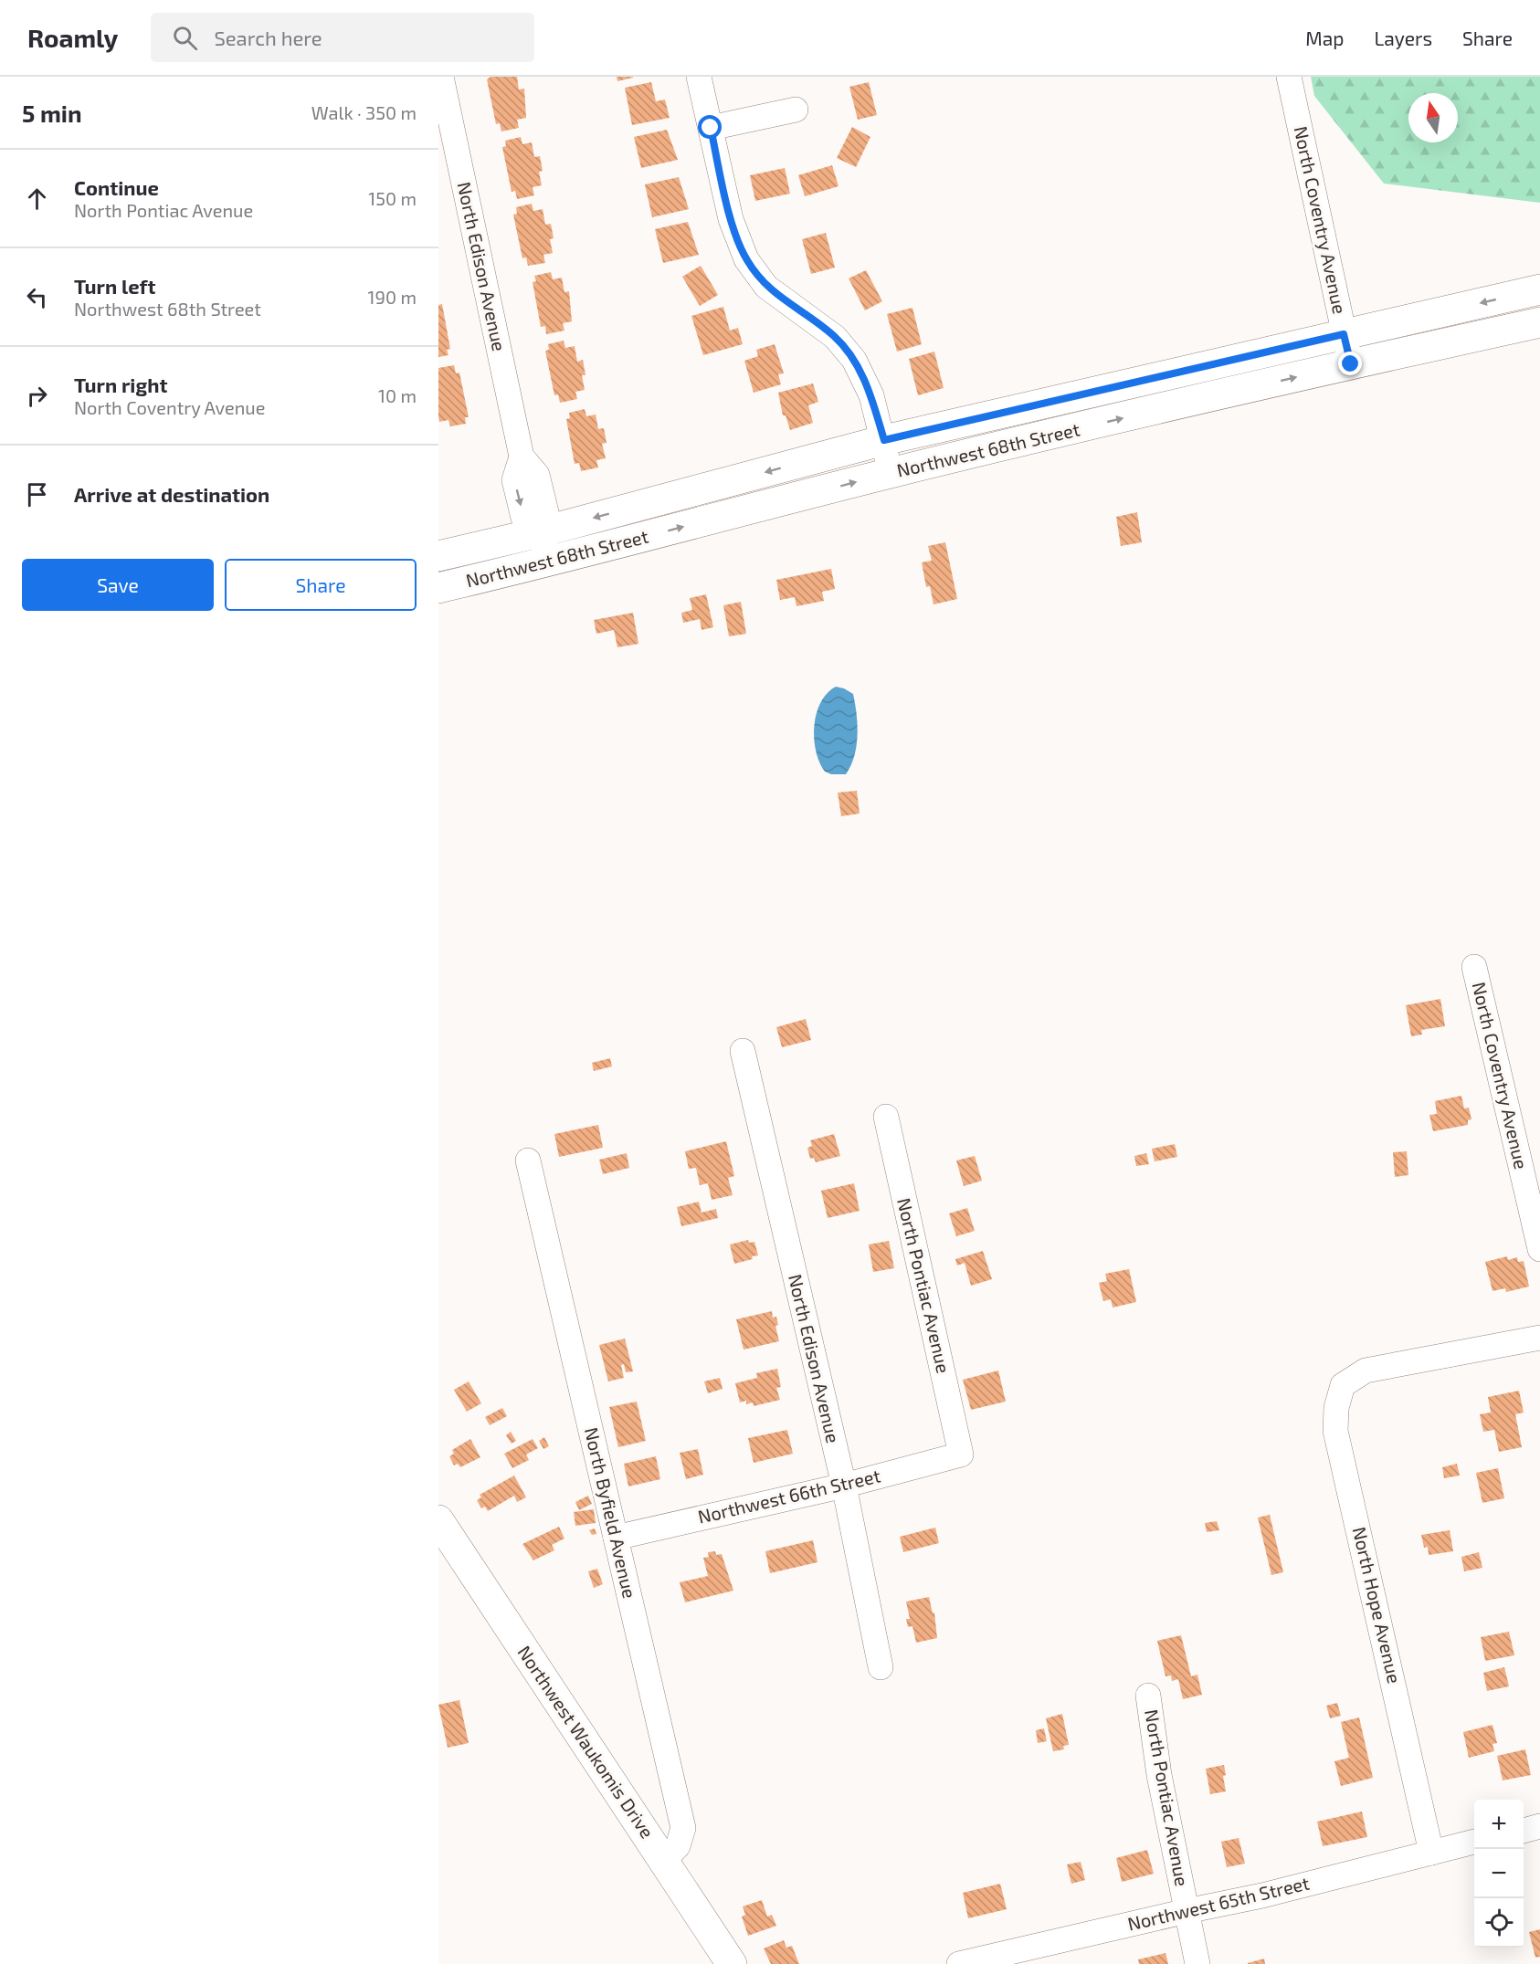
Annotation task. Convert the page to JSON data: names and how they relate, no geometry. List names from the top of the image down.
{
  "streets": {
    "main road": ["Northwest 68th Street", "Northwest Waukomis Drive"],
    "street": [
      "North Coventry Avenue",
      "North Edison Avenue",
      "North Pontiac Avenue",
      "Northwest 66th Street",
      "North Byfield Avenue",
      "North Hope Avenue",
      "Northwest 65th Street"
    ]
  },
  "crossings": [
    ["North Coventry Avenue", "Northwest 68th Street"],
    ["North Edison Avenue", "Northwest 68th Street"],
    ["North Edison Avenue", "Northwest 66th Street"],
    ["North Pontiac Avenue", "Northwest 66th Street"],
    ["North Pontiac Avenue", "Northwest 65th Street"],
    ["Northwest 66th Street", "North Byfield Avenue"],
    ["North Byfield Avenue", "Northwest Waukomis Drive"],
    ["North Hope Avenue", "Northwest 65th Street"]
  ],
  "north": "top",
  "page": {
    "header": "Roamly",
    "search": "Search here",
    "nav": ["Map", "Layers", "Share"],
    "heading": ["5 min", "Walk · 350 m"],
    "list": [
      ["Continue", "North Pontiac Avenue", "150 m"],
      ["Turn left", "Northwest 68th Street", "190 m"],
      ["Turn right", "North Coventry Avenue", "10 m"],
      "Arrive at destination"
    ],
    "buttons": ["Save", "Share"],
    "map_buttons": ["+", "−"]
  }
}
